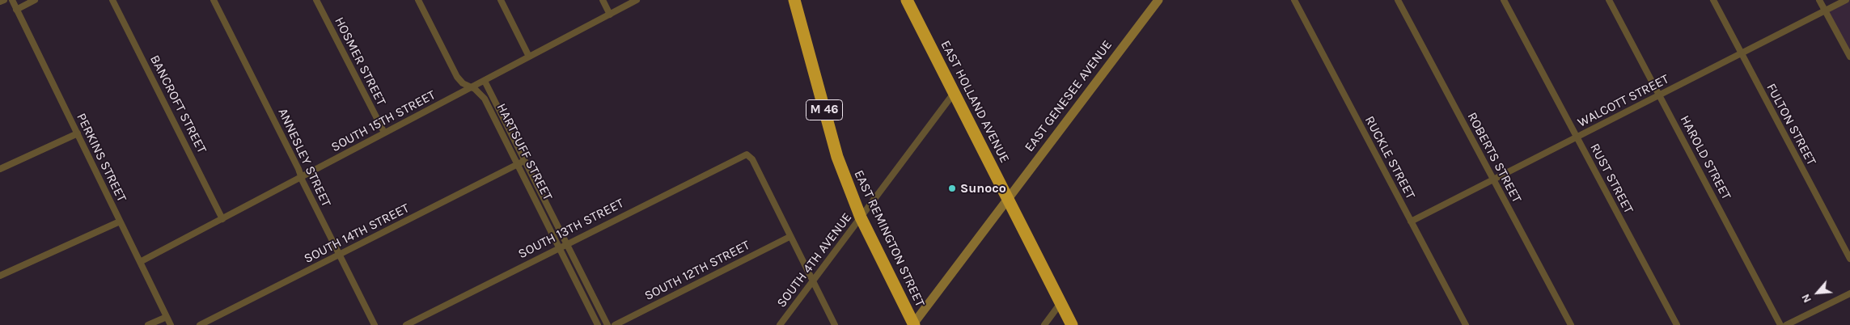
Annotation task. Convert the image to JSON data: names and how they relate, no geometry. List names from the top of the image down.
{
  "streets": {
    "highway": ["EAST HOLLAND AVENUE", "M 46", "EAST REMINGTON STREET"],
    "main road": ["EAST GENESEE AVENUE"],
    "street": [
      "HOSMER STREET",
      "WALCOTT STREET",
      "BANCROFT STREET",
      "SOUTH 15TH STREET",
      "FULTON STREET",
      "HARTSUFF STREET",
      "PERKINS STREET",
      "ANNESLEY STREET",
      "RUCKLE STREET",
      "ROBERTS STREET",
      "HAROLD STREET",
      "RUST STREET",
      "SOUTH 13TH STREET",
      "SOUTH 14TH STREET",
      "SOUTH 4TH AVENUE",
      "SOUTH 12TH STREET"
    ]
  },
  "crossings": [
    ["HOSMER STREET", "SOUTH 15TH STREET"],
    ["EAST GENESEE AVENUE", "EAST HOLLAND AVENUE"],
    ["EAST GENESEE AVENUE", "EAST REMINGTON STREET"],
    ["WALCOTT STREET", "FULTON STREET"],
    ["WALCOTT STREET", "RUCKLE STREET"],
    ["WALCOTT STREET", "ROBERTS STREET"],
    ["WALCOTT STREET", "HAROLD STREET"],
    ["WALCOTT STREET", "RUST STREET"],
    ["EAST HOLLAND AVENUE", "SOUTH 4TH AVENUE"],
    ["BANCROFT STREET", "SOUTH 15TH STREET"],
    ["SOUTH 15TH STREET", "HARTSUFF STREET"],
    ["SOUTH 15TH STREET", "PERKINS STREET"],
    ["SOUTH 15TH STREET", "ANNESLEY STREET"],
    ["HARTSUFF STREET", "SOUTH 13TH STREET"],
    ["HARTSUFF STREET", "SOUTH 14TH STREET"],
    ["ANNESLEY STREET", "SOUTH 14TH STREET"],
    ["SOUTH 13TH STREET", "SOUTH 12TH STREET"],
    ["EAST REMINGTON STREET", "SOUTH 4TH AVENUE"]
  ],
  "places": ["Sunoco"],
  "north": "bottom left"
}
